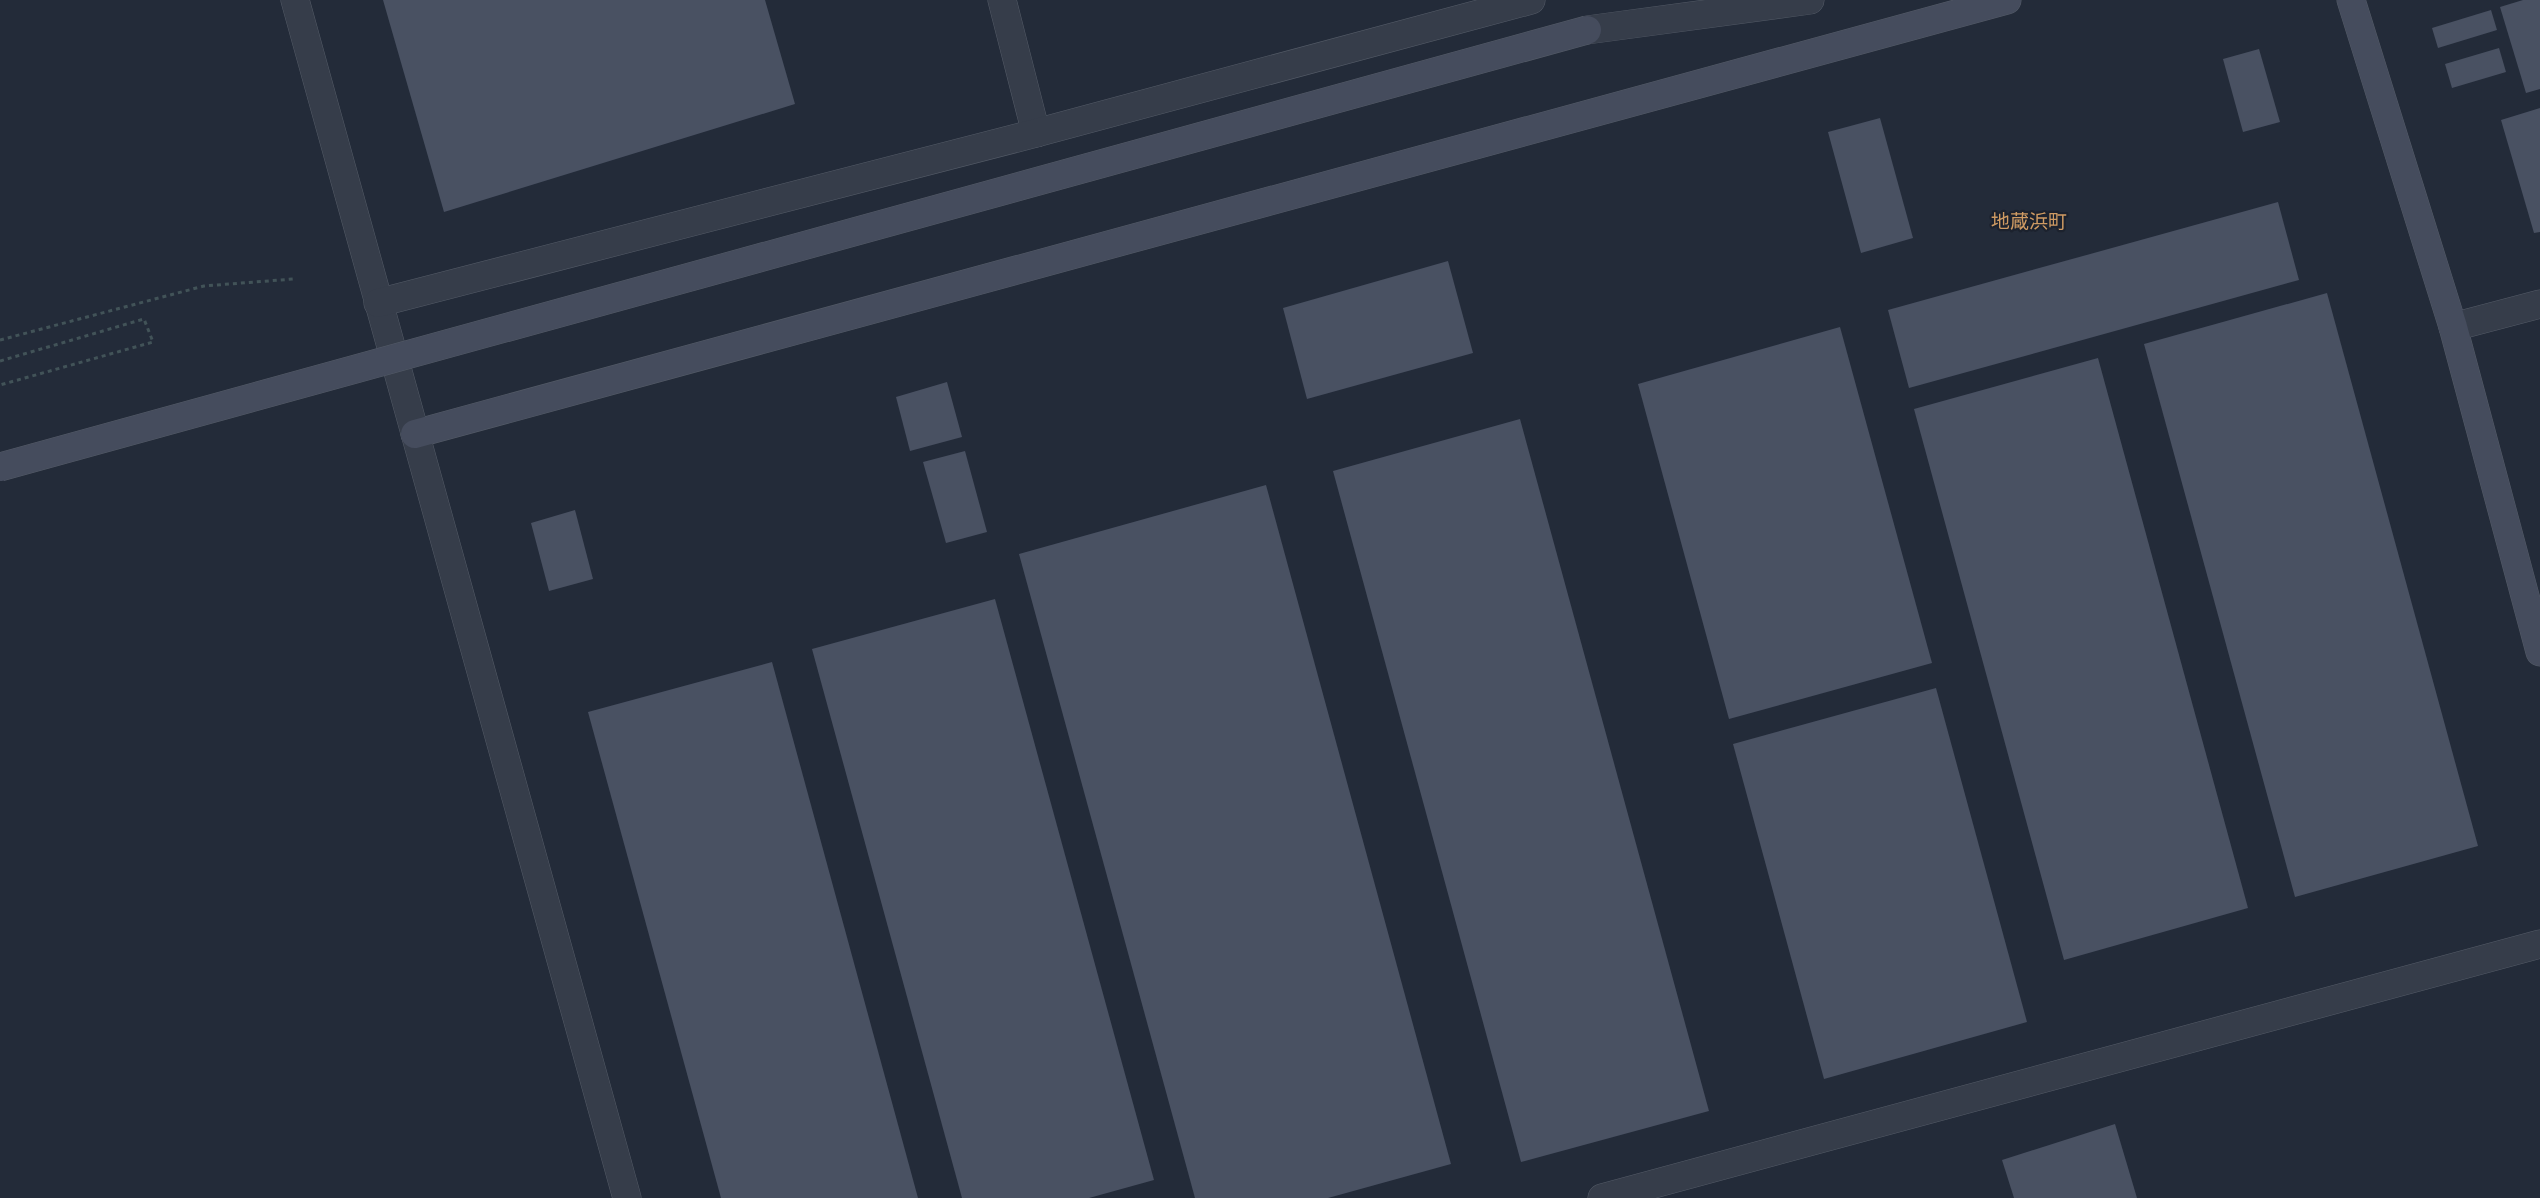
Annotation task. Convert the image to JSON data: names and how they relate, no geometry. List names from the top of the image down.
{
  "districts": ["地蔵浜町"]
}
